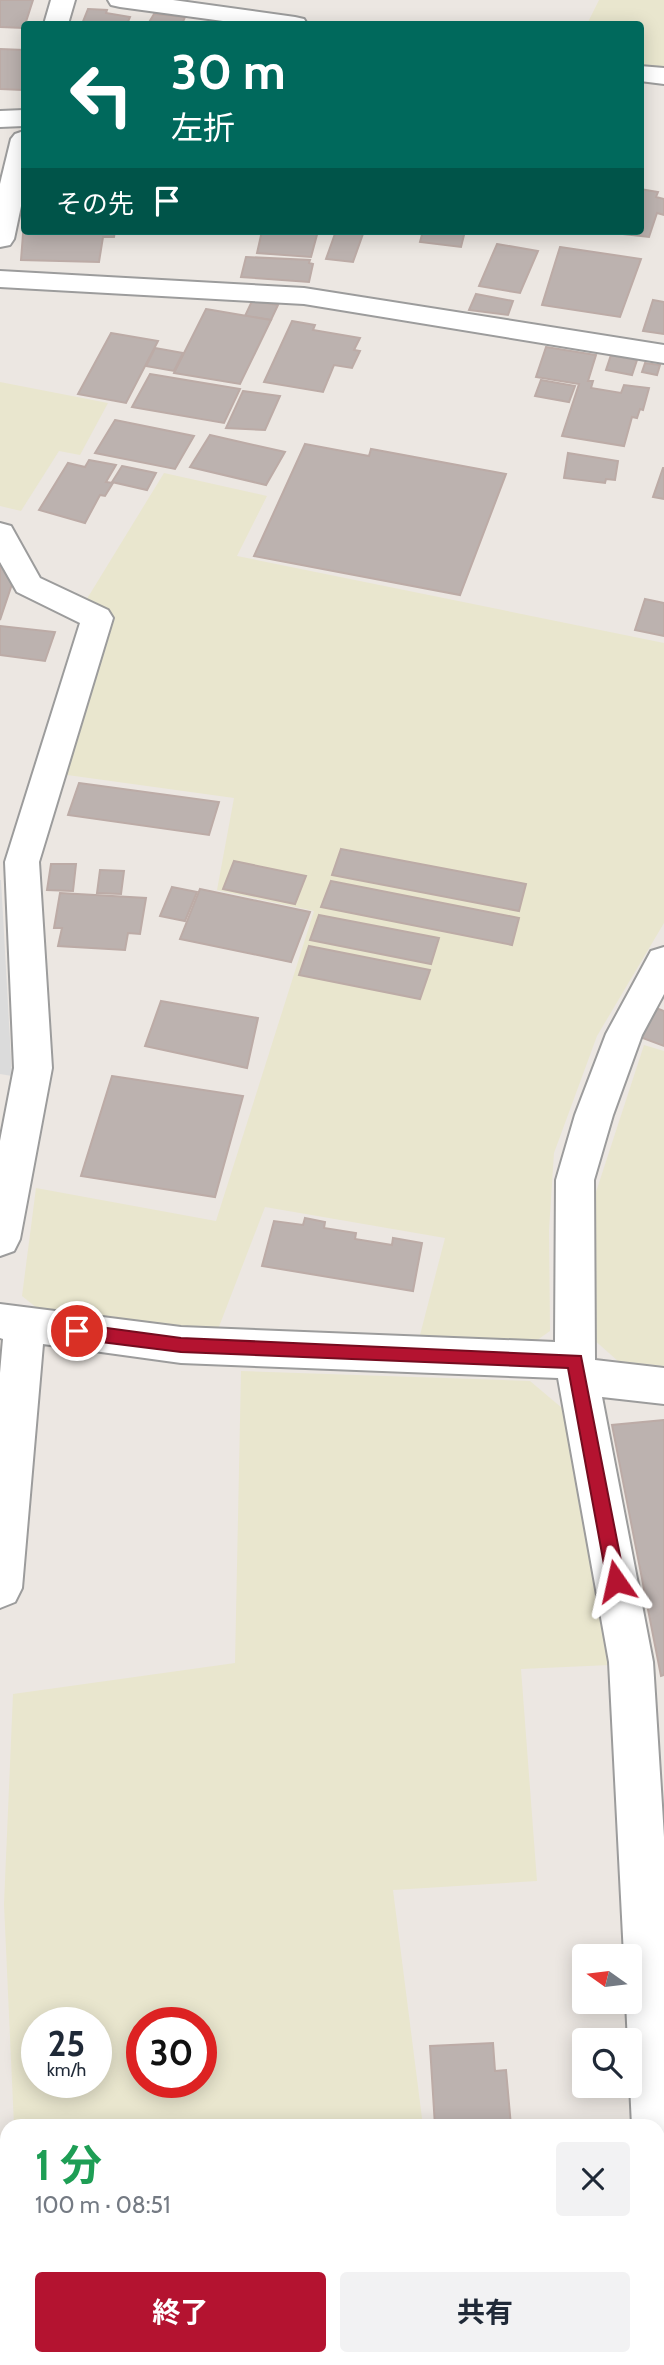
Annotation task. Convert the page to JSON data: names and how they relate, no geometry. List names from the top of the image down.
{
  "north": "left",
  "page": {
    "turn": ["30 m", "左折"],
    "then": "その先",
    "speed": "25 km/h",
    "limit": "30",
    "heading": ["1 分", "100 m · 08:51"],
    "buttons": ["終了", "共有"]
  }
}
